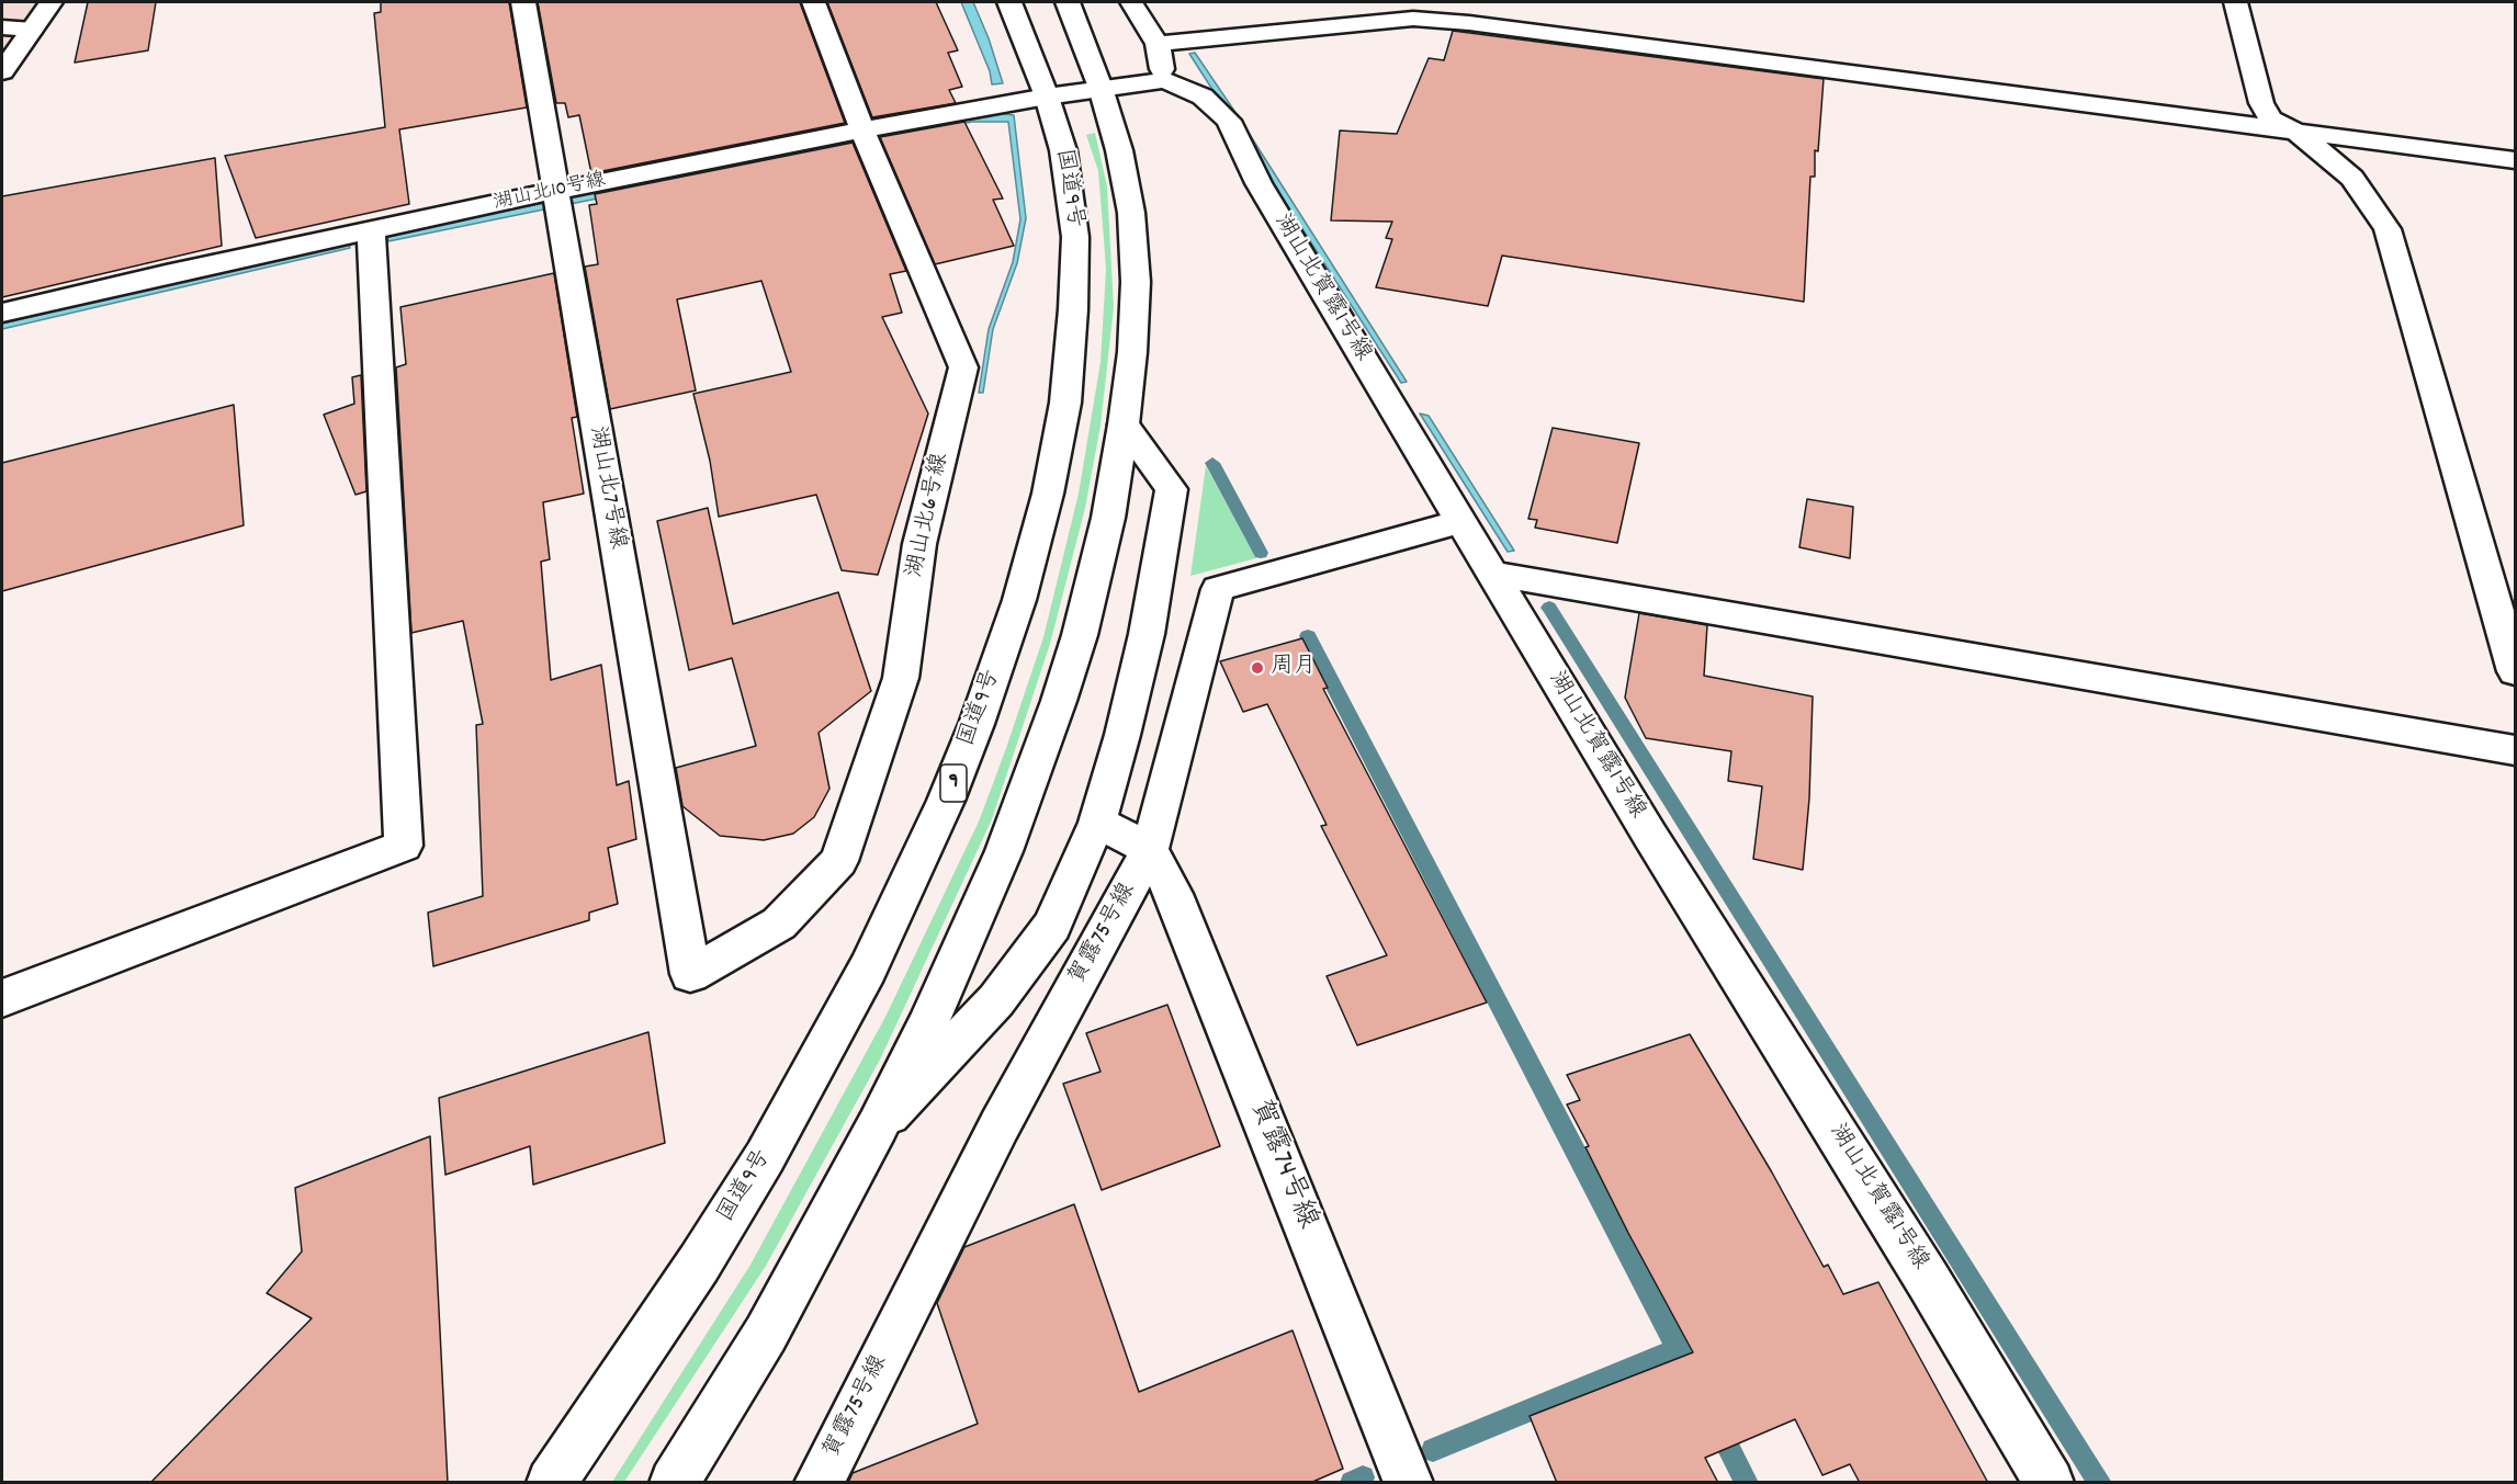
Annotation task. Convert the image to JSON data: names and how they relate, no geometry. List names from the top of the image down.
{
  "streets": {
    "main road": [
      "国道9号",
      "湖山北10号線",
      "湖山北賀露1号線",
      "湖山北7号線",
      "湖山北6号線",
      "9",
      "賀露75号線",
      "賀露74号線"
    ]
  },
  "crossings": [
    ["国道9号", "湖山北10号線"],
    ["湖山北10号線", "湖山北賀露1号線"],
    ["湖山北10号線", "湖山北7号線"],
    ["湖山北10号線", "湖山北6号線"],
    ["湖山北賀露1号線", "賀露75号線"],
    ["湖山北7号線", "湖山北6号線"],
    ["賀露75号線", "賀露74号線"]
  ],
  "places": ["周月"]
}
